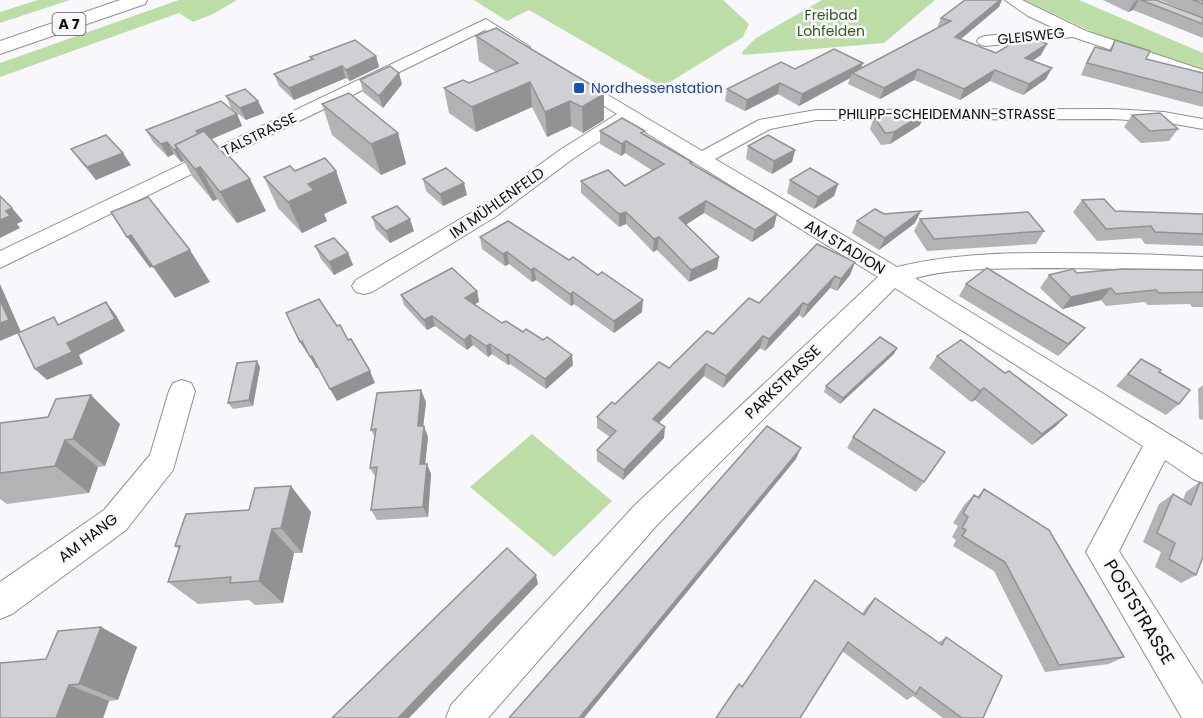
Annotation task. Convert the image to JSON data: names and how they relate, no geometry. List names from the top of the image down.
{
  "streets": {
    "highway": ["A 7"],
    "street": [
      "GLEISWEG",
      "PHILIPP-SCHEIDEMANN-STRASSE",
      "TALSTRASSE",
      "IM MÜHLENFELD",
      "AM STADION",
      "PARKSTRASSE",
      "AM HANG",
      "POSTSTRASSE"
    ]
  },
  "crossings": [
    ["PHILIPP-SCHEIDEMANN-STRASSE", "AM STADION"],
    ["TALSTRASSE", "AM STADION"],
    ["IM MÜHLENFELD", "AM STADION"],
    ["AM STADION", "PARKSTRASSE"],
    ["AM STADION", "POSTSTRASSE"]
  ],
  "parks": ["Freibad Lohfelden"],
  "places": {
    "transit": ["Nordhessenstation"]
  }
}
